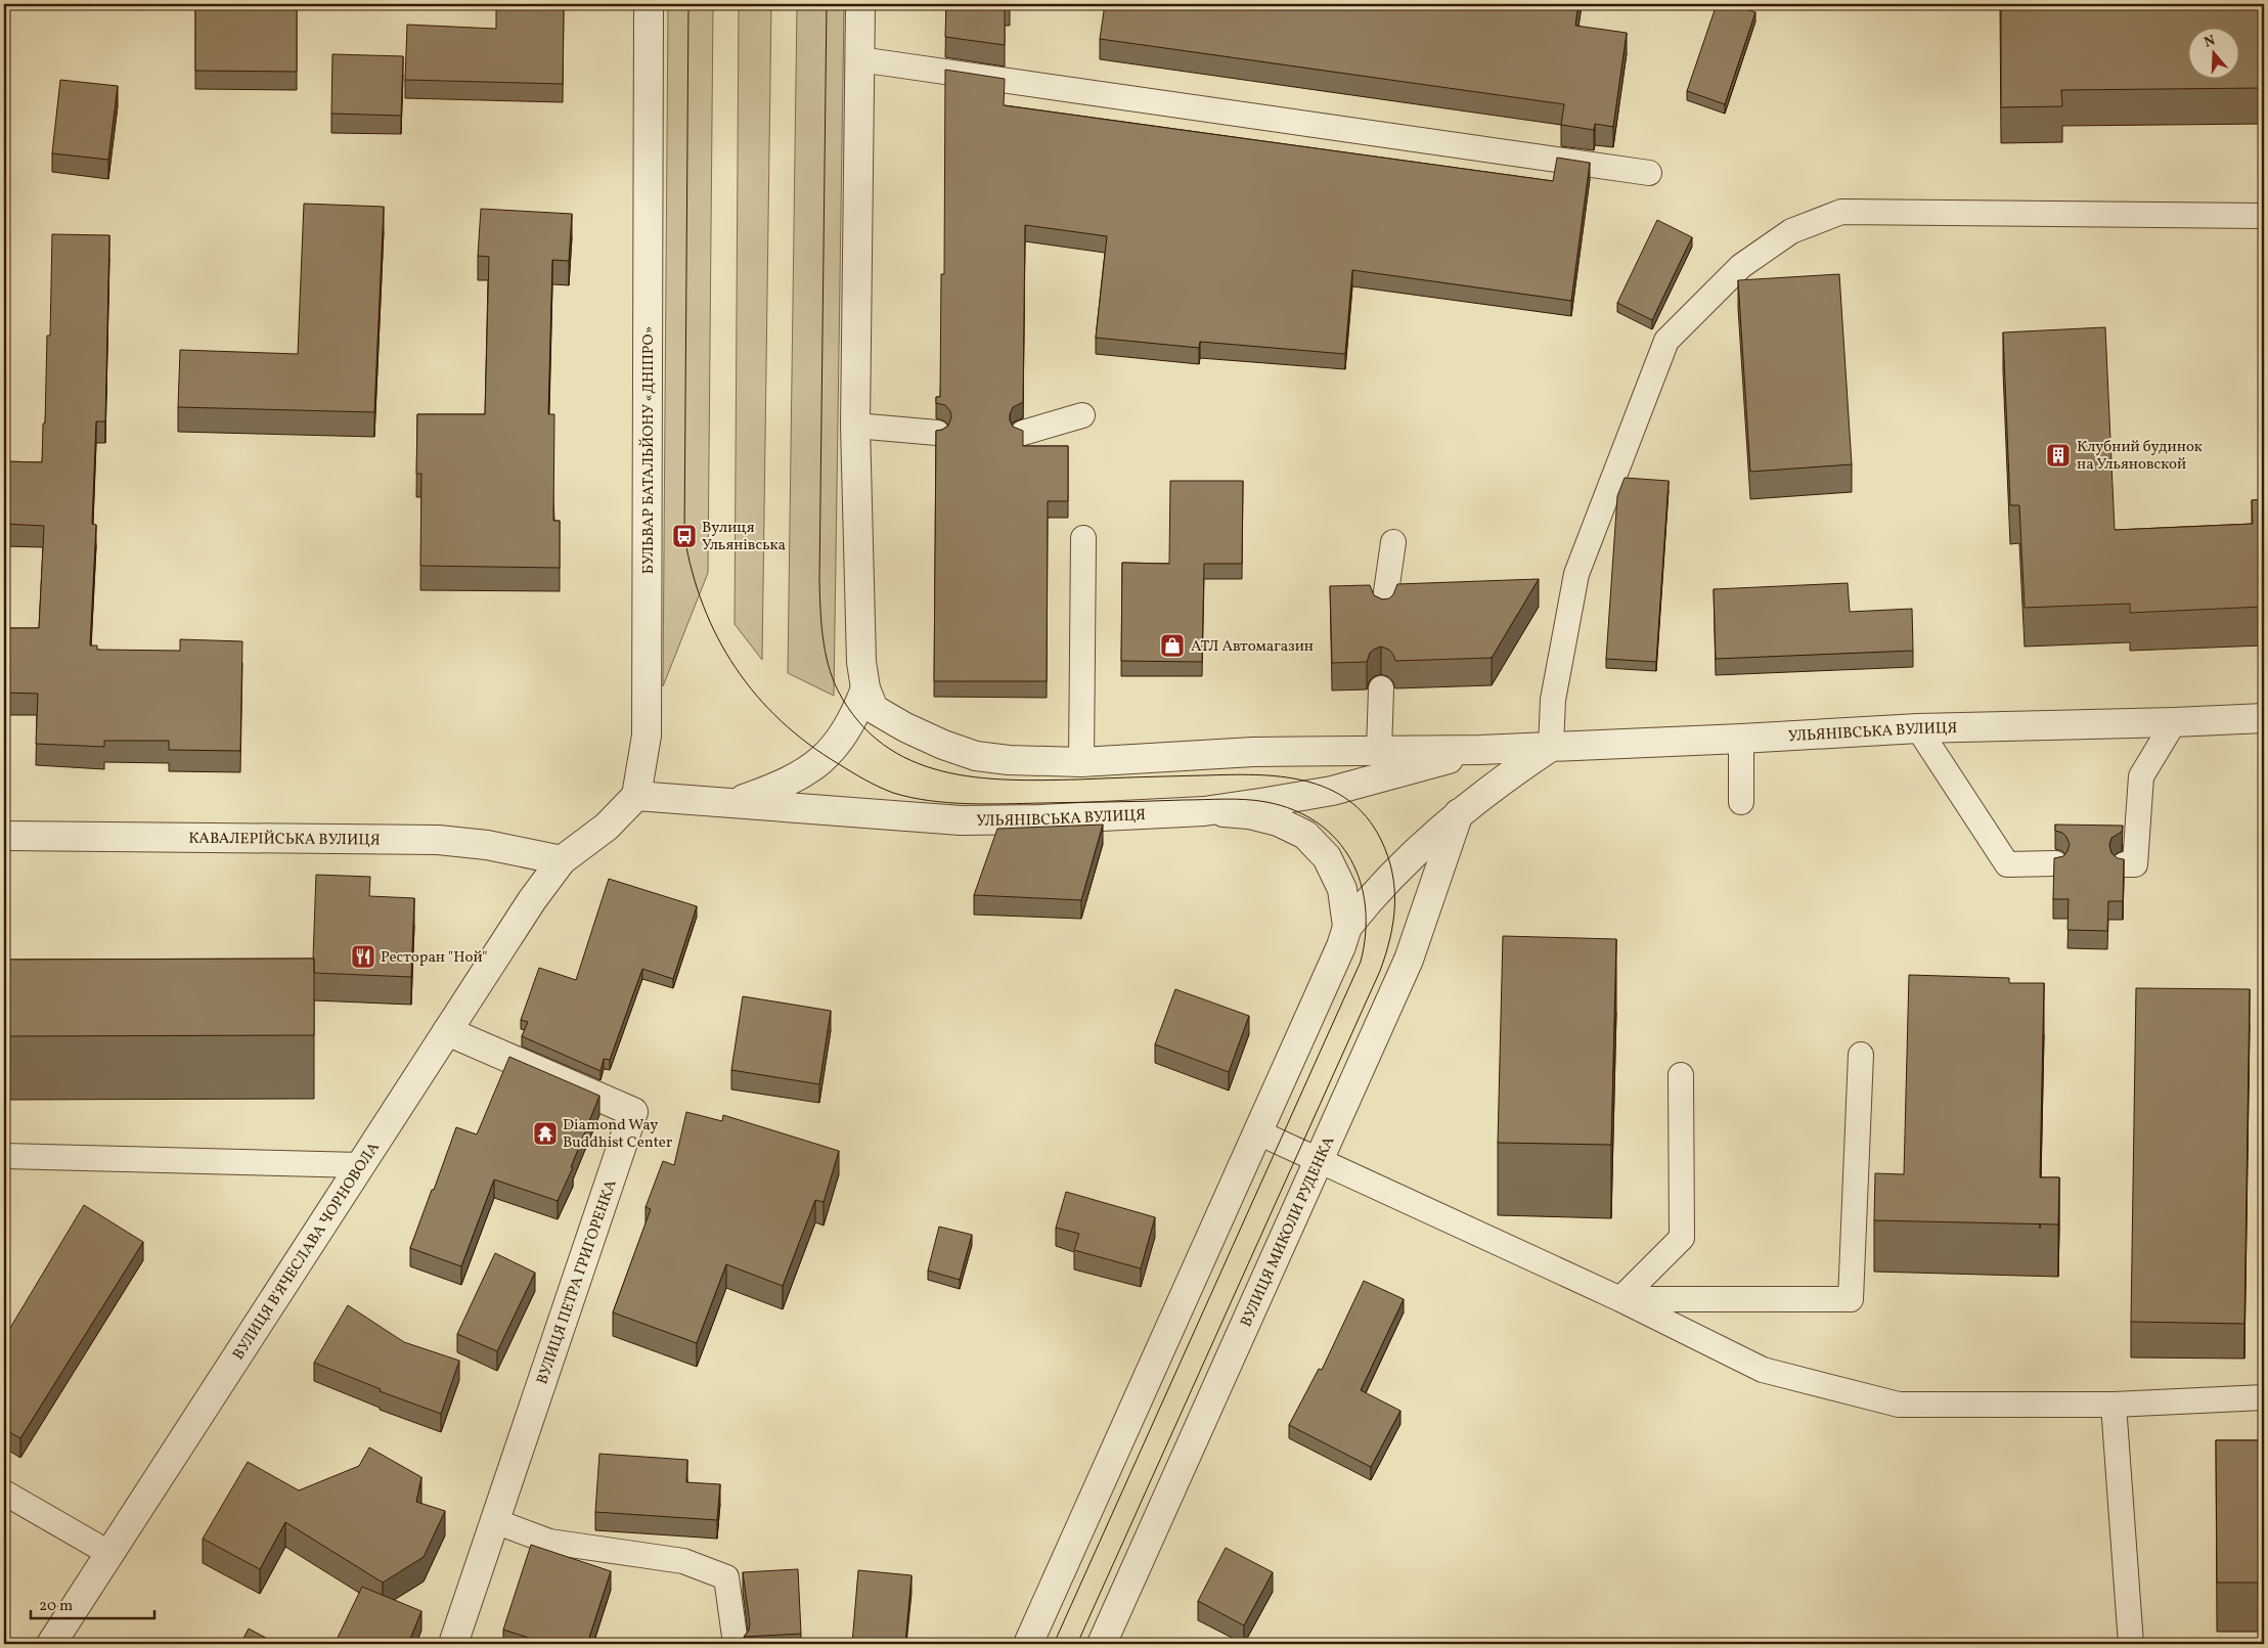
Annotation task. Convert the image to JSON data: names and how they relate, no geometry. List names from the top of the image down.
{
  "streets": {
    "street": [
      "БУЛЬВАР БАТАЛЬЙОНУ «ДНІПРО»",
      "УЛЬЯНІВСЬКА ВУЛИЦЯ",
      "КАВАЛЕРІЙСЬКА ВУЛИЦЯ",
      "ВУЛИЦЯ МИКОЛИ РУДЕНКА",
      "ВУЛИЦЯ В'ЯЧЕСЛАВА ЧОРНОВОЛА",
      "ВУЛИЦЯ ПЕТРА ГРИГОРЕНКА"
    ]
  },
  "crossings": [
    ["БУЛЬВАР БАТАЛЬЙОНУ «ДНІПРО»", "УЛЬЯНІВСЬКА ВУЛИЦЯ"],
    ["КАВАЛЕРІЙСЬКА ВУЛИЦЯ", "ВУЛИЦЯ В'ЯЧЕСЛАВА ЧОРНОВОЛА"],
    ["ВУЛИЦЯ В'ЯЧЕСЛАВА ЧОРНОВОЛА", "ВУЛИЦЯ ПЕТРА ГРИГОРЕНКА"]
  ],
  "places": {
    "building": ["Клубний будинок на Ульяновской"],
    "bus stop": ["Вулиця Ульянівська"],
    "shop": ["АТЛ Автомагазин"],
    "restaurant": ["Ресторан \"Ной\""],
    "temple": ["Diamond Way Buddhist Center"]
  },
  "scale_bar": "20 m",
  "north": "top"
}
